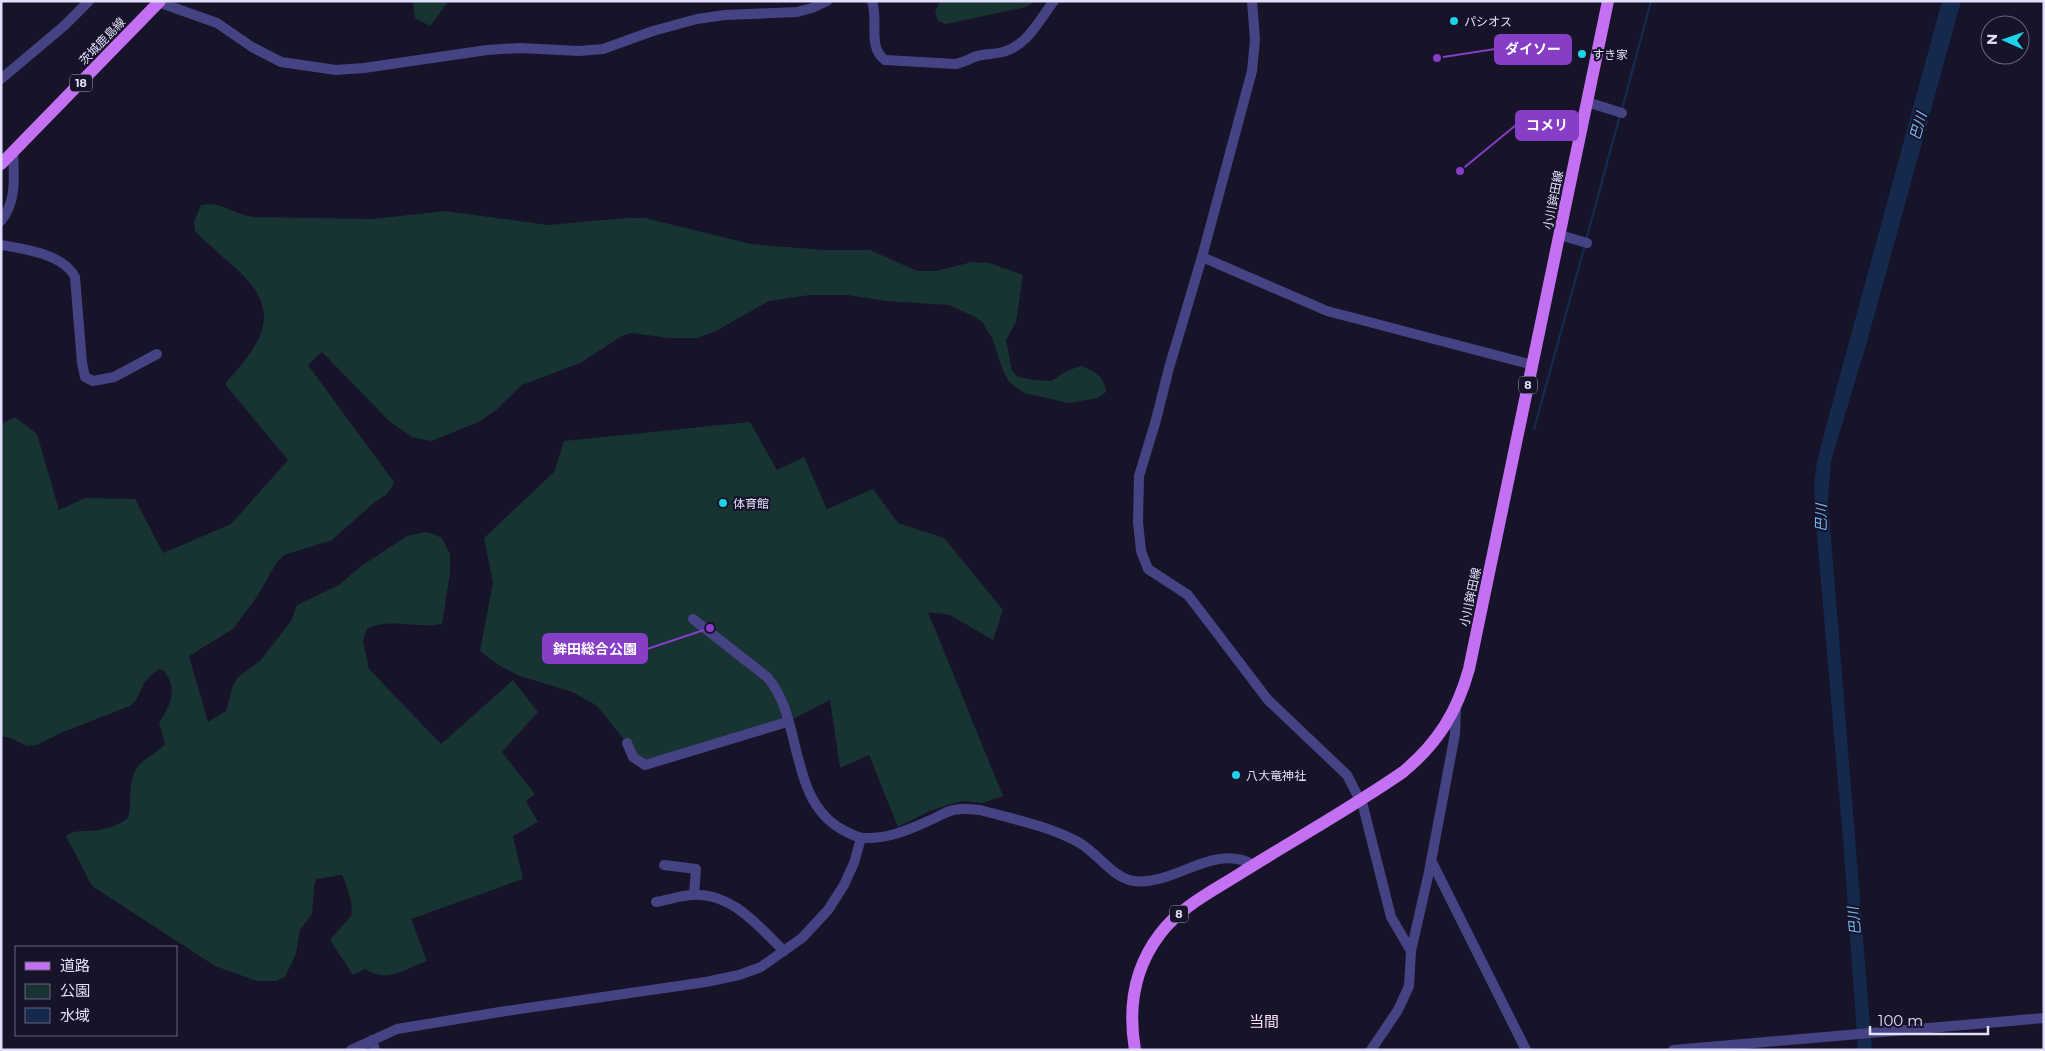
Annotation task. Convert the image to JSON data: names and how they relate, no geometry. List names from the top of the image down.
{
  "streets": {
    "main road": [
      "茨城鹿島線",
      "18",
      "小川鉾田線",
      "8"
    ]
  },
  "districts": ["当間"],
  "water": ["巴川"],
  "places": [
    "パシオス",
    "すき家",
    "ダイソー",
    "コメリ",
    "体育館",
    "鉾田総合公園",
    "八大竜神社"
  ],
  "legend": ["道路", "公園", "水域"],
  "scale_bar": "100 m",
  "north": "left"
}
